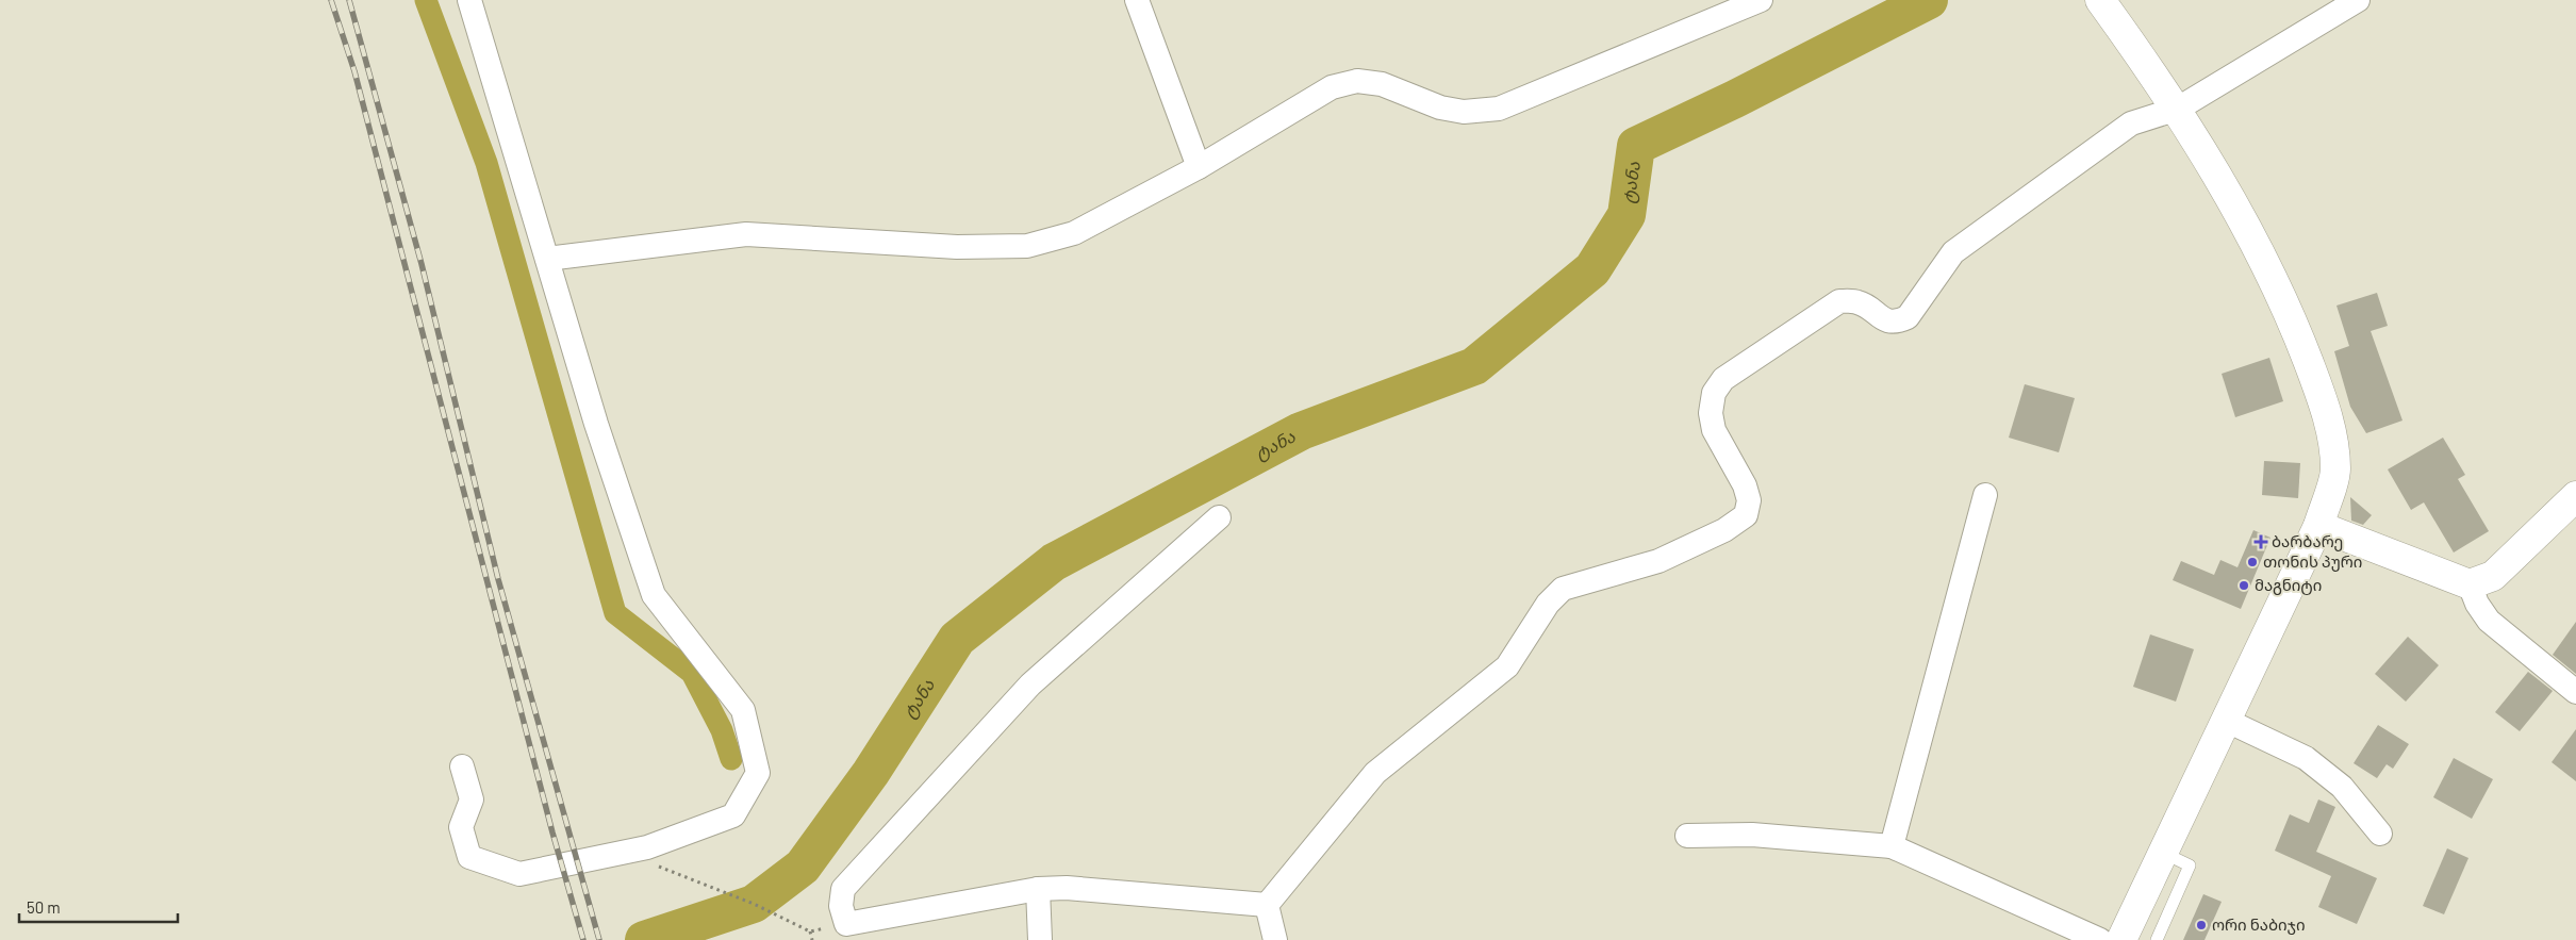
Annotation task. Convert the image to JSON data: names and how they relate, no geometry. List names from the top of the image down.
{
  "water": ["ტანა"],
  "places": {
    "health": ["ბარბარე"],
    "other": ["თონის პური", "მაგნიტი", "ორი ნაბიჯი"]
  },
  "scale_bar": "50 m"
}
